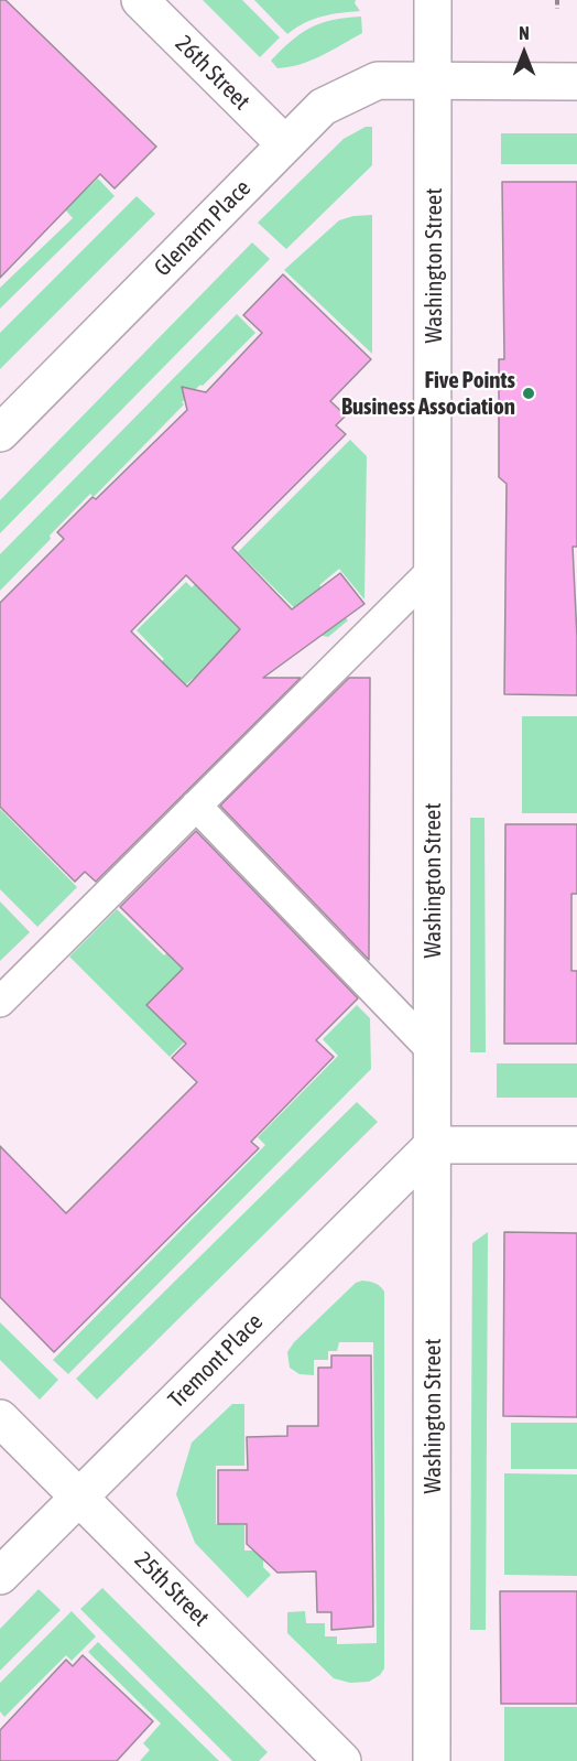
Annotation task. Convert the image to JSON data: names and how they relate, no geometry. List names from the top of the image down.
{
  "streets": {
    "street": [
      "26th Street",
      "Glenarm Place",
      "Washington Street",
      "Tremont Place",
      "25th Street"
    ]
  },
  "crossings": [
    ["26th Street", "Glenarm Place"],
    ["Glenarm Place", "Washington Street"],
    ["Washington Street", "Tremont Place"],
    ["Tremont Place", "25th Street"]
  ],
  "places": ["Five Points Business Association"],
  "north": "top"
}
